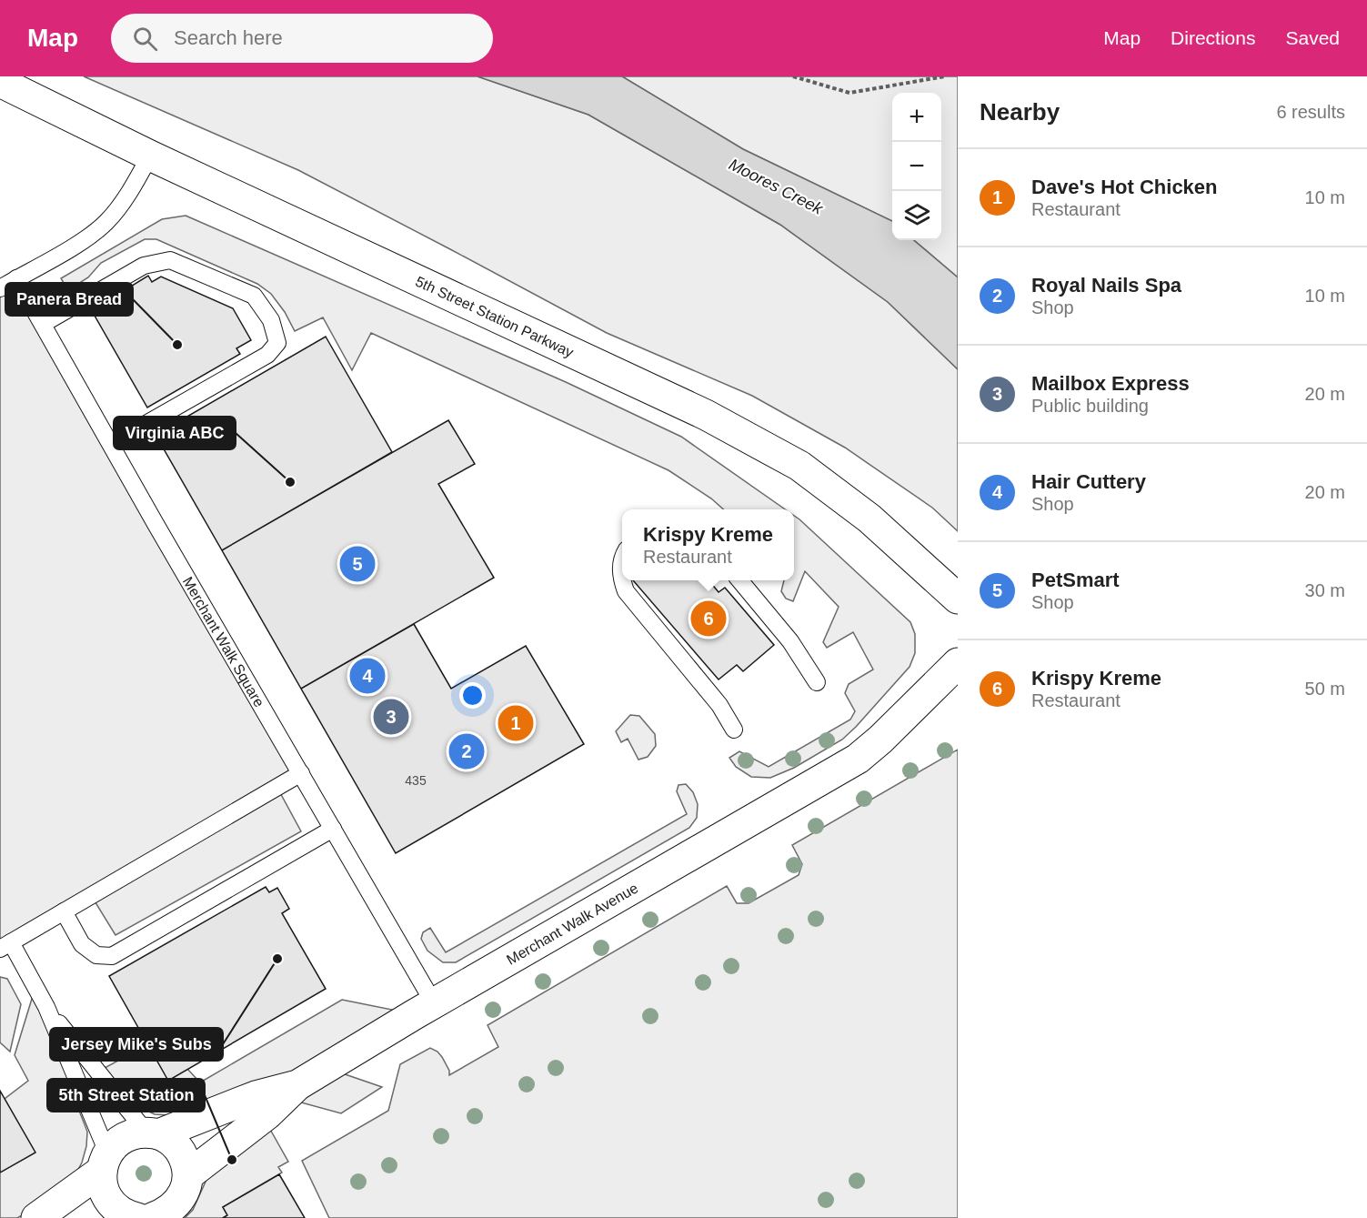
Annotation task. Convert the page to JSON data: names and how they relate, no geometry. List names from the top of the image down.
{
  "streets": {
    "street": ["5th Street Station Parkway", "Merchant Walk Avenue"],
    "lane": ["Merchant Walk Square"]
  },
  "crossings": [
    ["Merchant Walk Square", "Merchant Walk Avenue"]
  ],
  "water": ["Moores Creek"],
  "places": [
    "Panera Bread",
    "Virginia ABC",
    "Jersey Mike's Subs",
    "5th Street Station"
  ],
  "house_numbers": ["435"],
  "page": {
    "header": "Map",
    "search": "Search here",
    "nav": ["Map", "Directions", "Saved"],
    "heading": ["Nearby", "6 results"],
    "map_buttons": ["+", "−"],
    "list": [
      {
        "mark": "1",
        "name": "Dave's Hot Chicken",
        "note": "Restaurant",
        "value": "10 m"
      },
      {
        "mark": "2",
        "name": "Royal Nails Spa",
        "note": "Shop",
        "value": "10 m"
      },
      {
        "mark": "3",
        "name": "Mailbox Express",
        "note": "Public building",
        "value": "20 m"
      },
      {
        "mark": "4",
        "name": "Hair Cuttery",
        "note": "Shop",
        "value": "20 m"
      },
      {
        "mark": "5",
        "name": "PetSmart",
        "note": "Shop",
        "value": "30 m"
      },
      {
        "mark": "6",
        "name": "Krispy Kreme",
        "note": "Restaurant",
        "value": "50 m"
      }
    ],
    "popup": ["Krispy Kreme", "Restaurant"],
    "pins": [
      "5",
      "6",
      "4",
      "3",
      "1",
      "2"
    ]
  }
}
